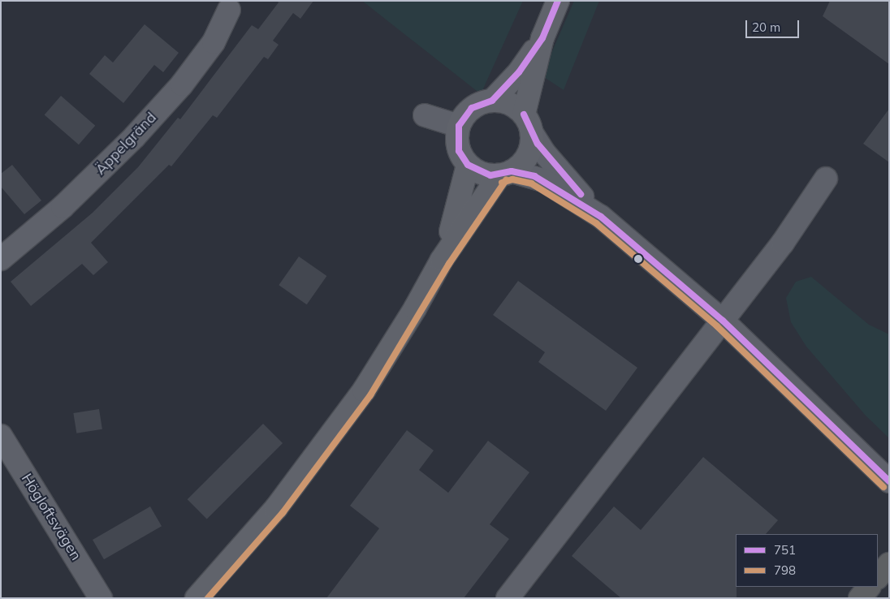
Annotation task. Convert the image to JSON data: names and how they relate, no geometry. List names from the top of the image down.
{
  "streets": {
    "street": ["Äppelgränd", "Högloftsvägen"]
  },
  "lines": ["transit line 751", "transit line 798"],
  "legend": ["751", "798"],
  "scale_bar": "20 m"
}
